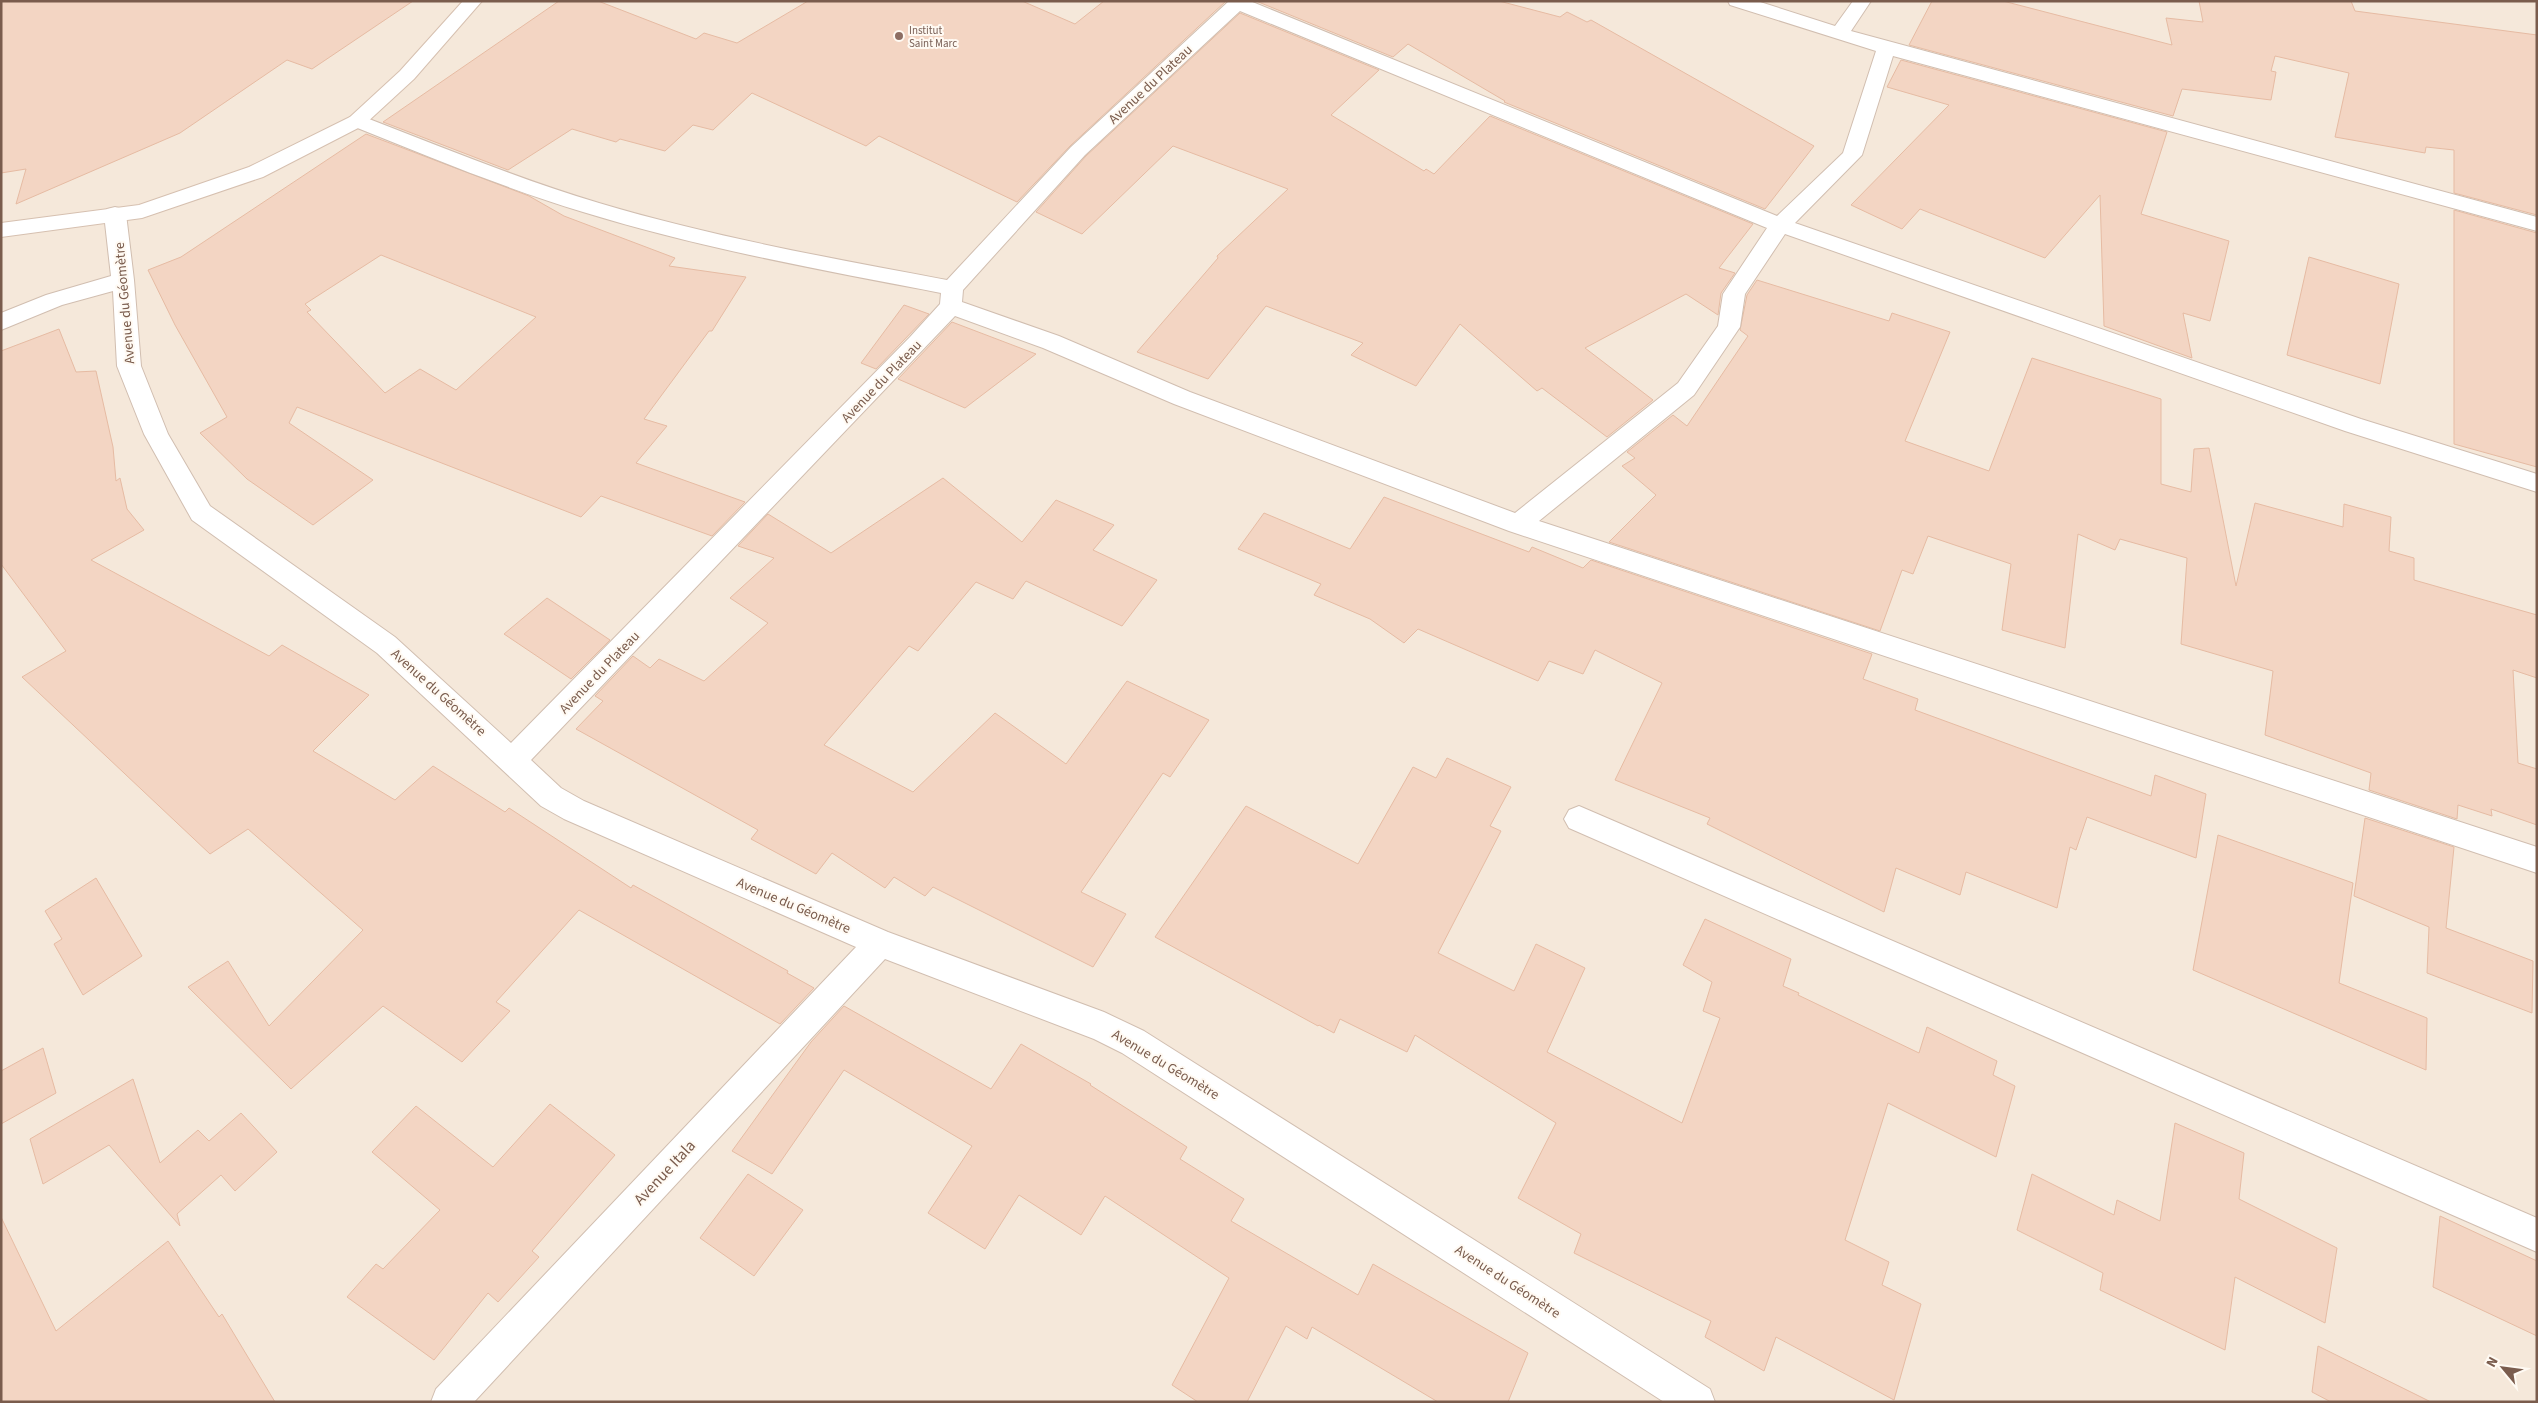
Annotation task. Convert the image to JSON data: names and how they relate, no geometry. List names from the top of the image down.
{
  "streets": {
    "street": ["Avenue du Plateau", "Avenue du Géomètre", "Avenue Itala"]
  },
  "crossings": [
    ["Avenue du Plateau", "Avenue du Géomètre"],
    ["Avenue du Géomètre", "Avenue Itala"]
  ],
  "places": ["Institut Saint Marc"],
  "north": "top left"
}
